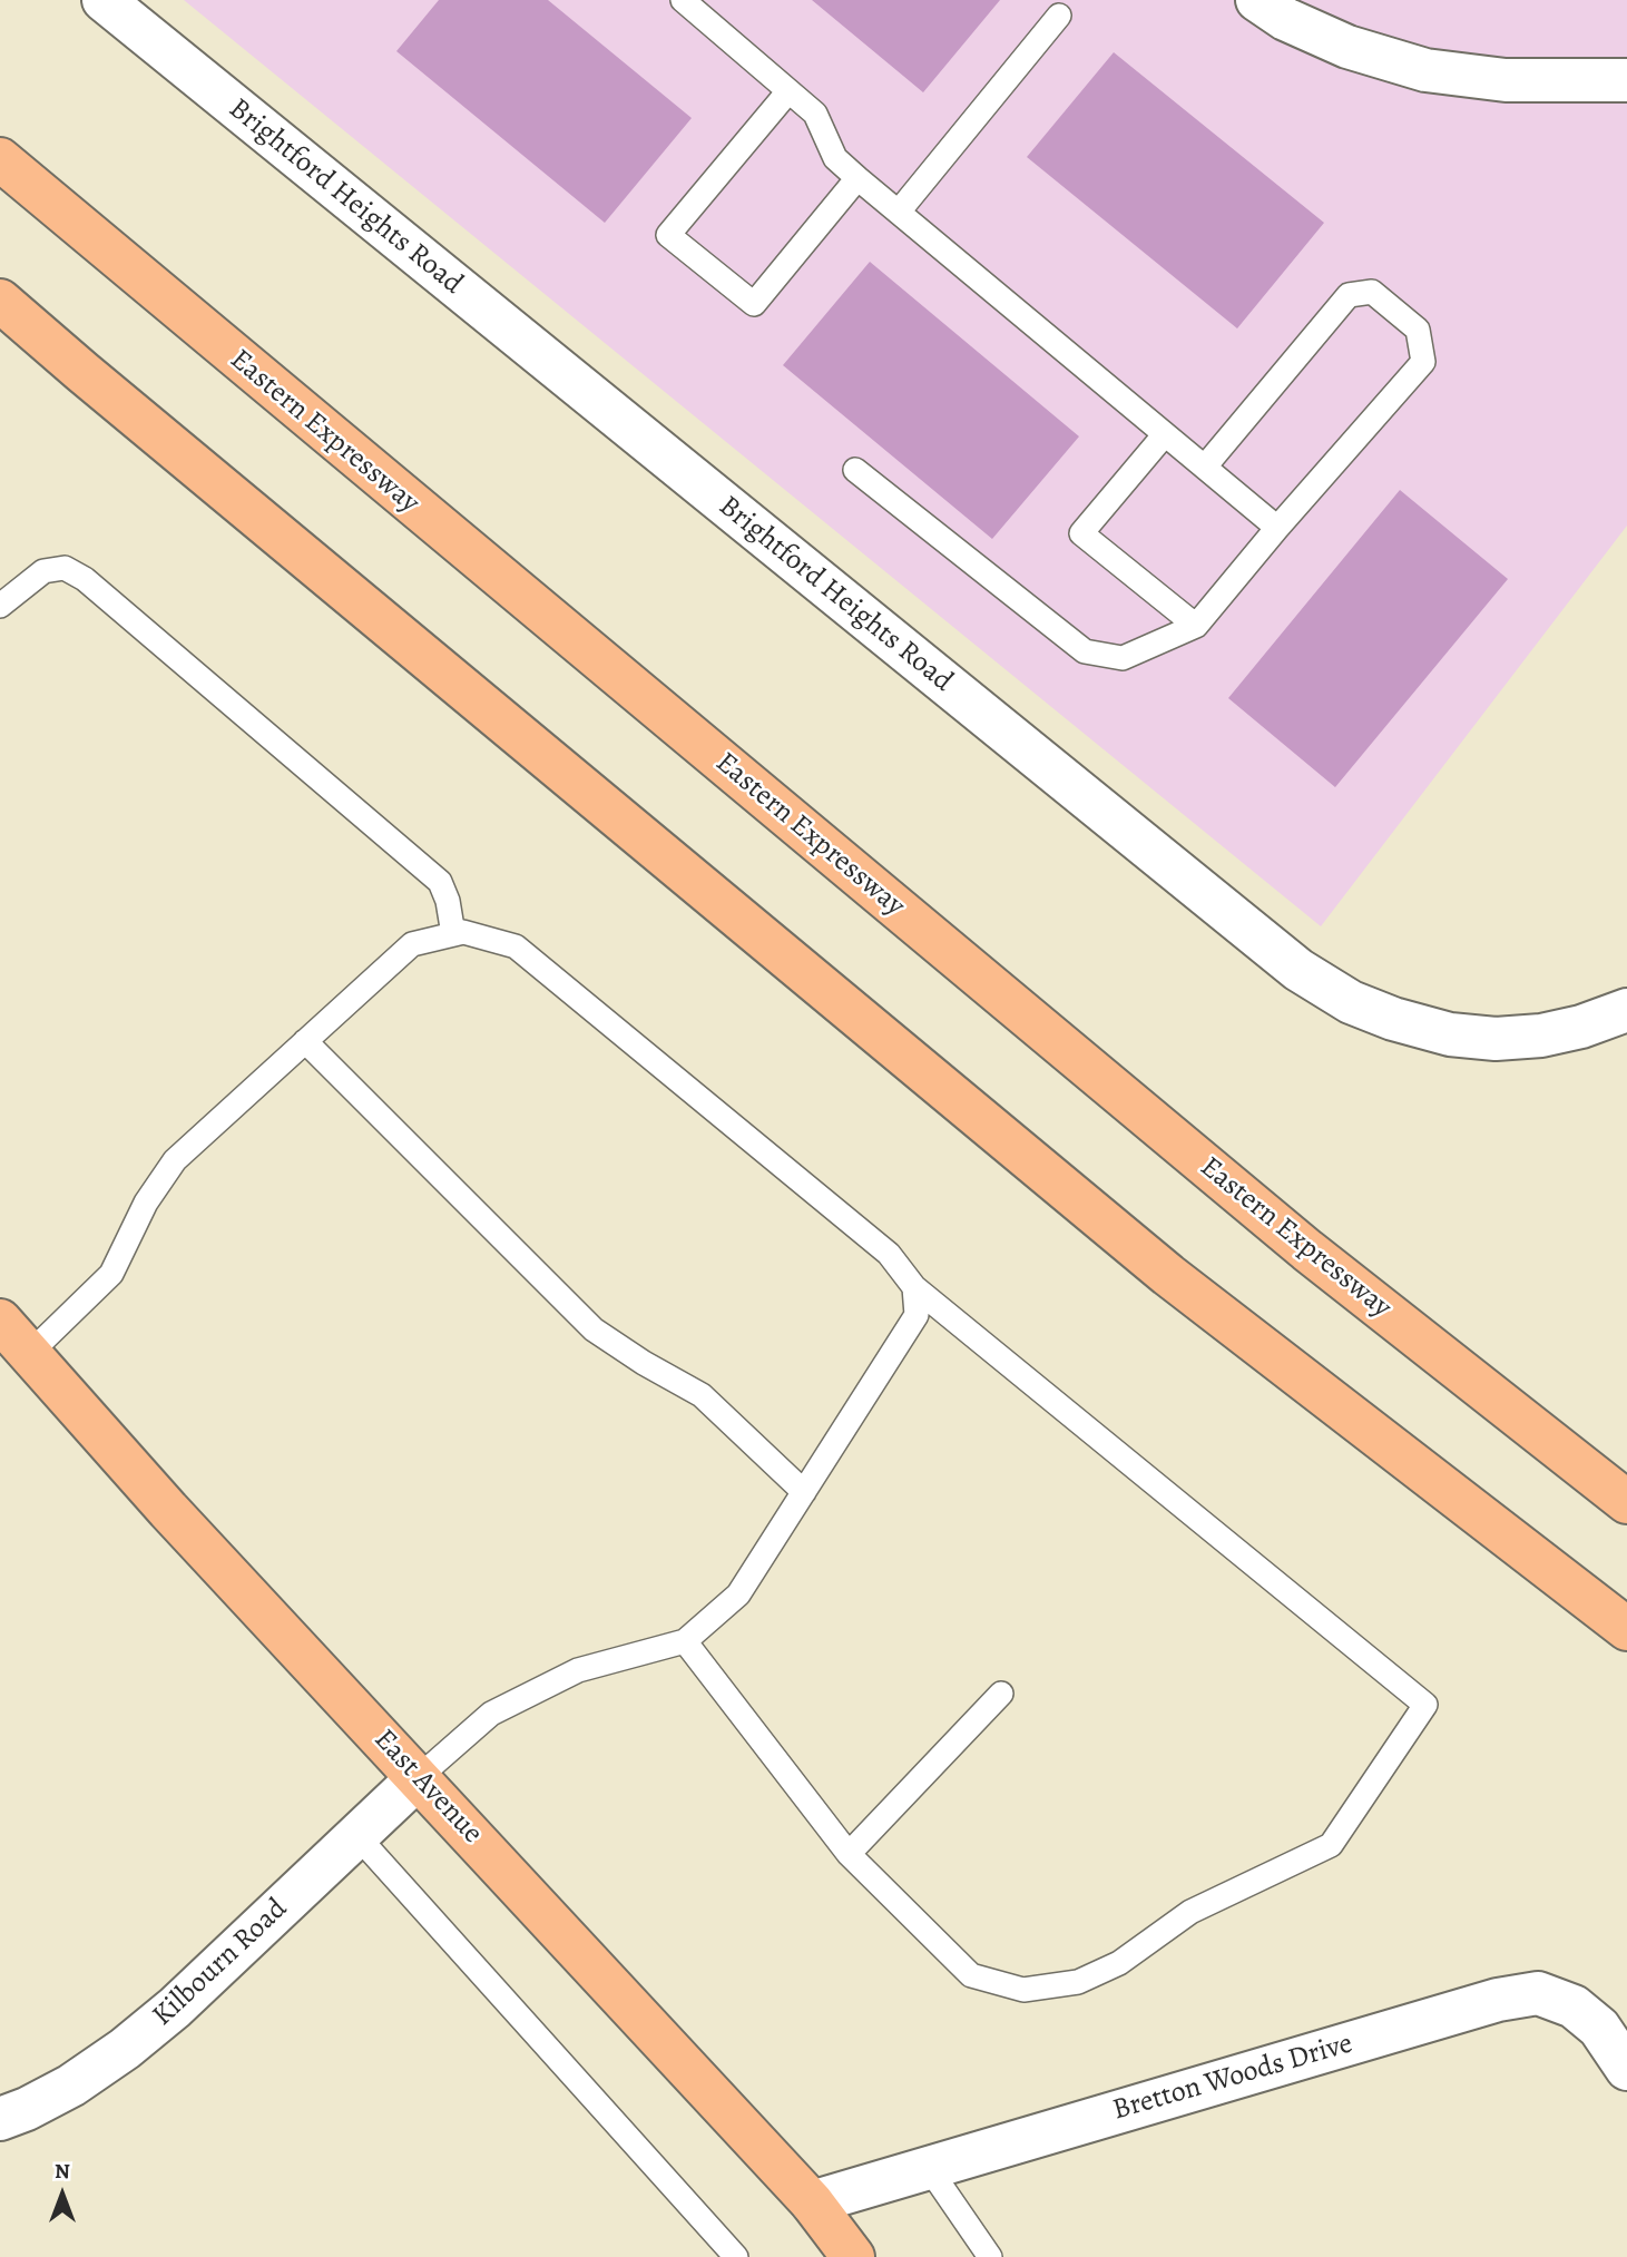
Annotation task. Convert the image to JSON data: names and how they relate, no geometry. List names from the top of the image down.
{
  "streets": {
    "main road": ["Eastern Expressway", "East Avenue"],
    "street": ["Brightford Heights Road", "Kilbourn Road", "Bretton Woods Drive"]
  },
  "crossings": [
    ["East Avenue", "Kilbourn Road"],
    ["East Avenue", "Bretton Woods Drive"]
  ],
  "north": "top"
}
